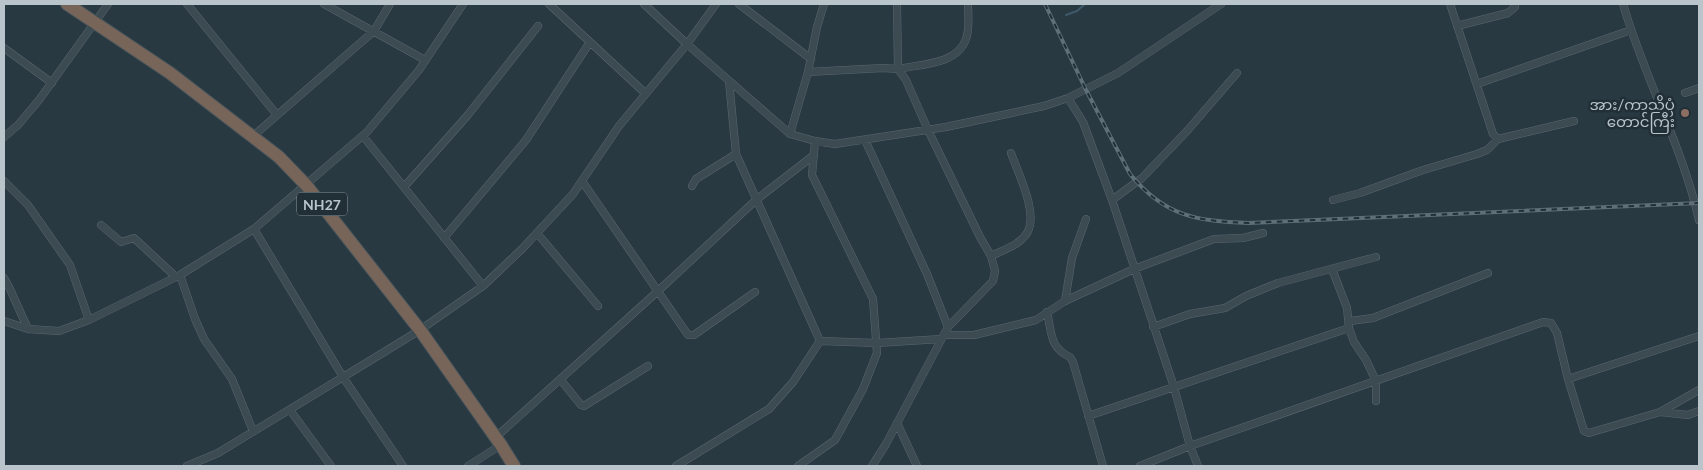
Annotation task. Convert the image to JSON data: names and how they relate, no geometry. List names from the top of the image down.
{
  "streets": {
    "highway": ["NH27"]
  },
  "places": ["အား/ကာသိပ္ပံ တောင်ကြီး"]
}
